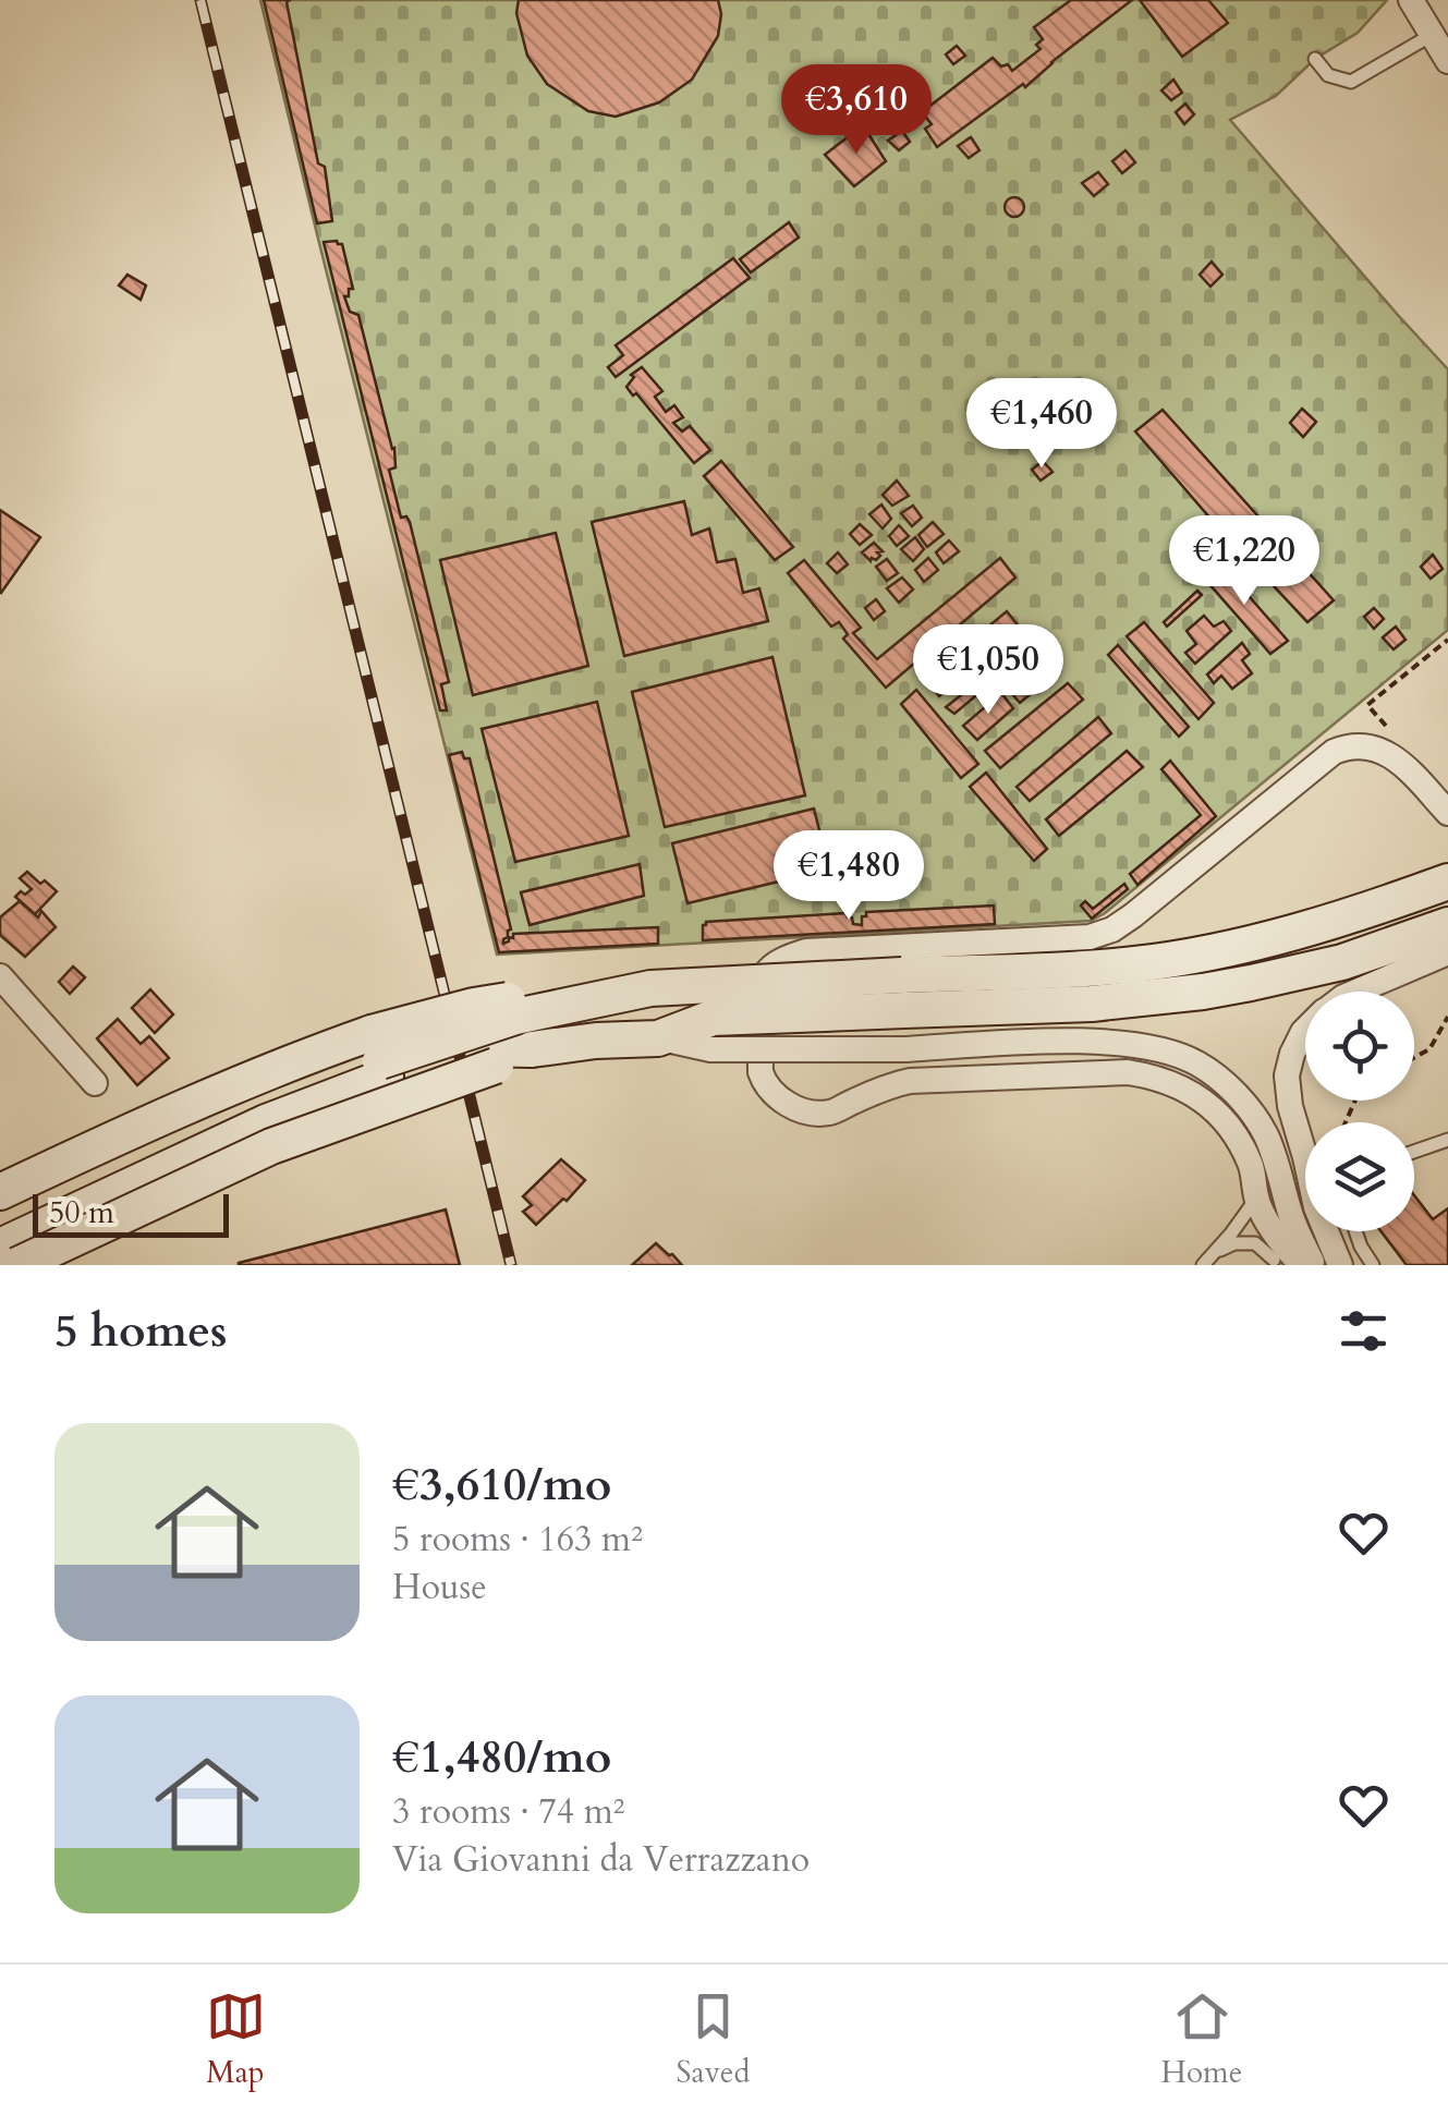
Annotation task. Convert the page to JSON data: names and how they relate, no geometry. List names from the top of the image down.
{
  "scale_bar": "50 m",
  "page": {
    "price": [
      "€3,610",
      "€1,460",
      "€1,220",
      "€1,050",
      "€1,480"
    ],
    "scale": "50 m",
    "heading": "5 homes",
    "list": [
      {
        "name": "€3,610/mo",
        "note": "5 rooms · 163 m² · House"
      },
      {
        "name": "€1,480/mo",
        "note": "3 rooms · 74 m² · Via Giovanni da Verrazzano"
      }
    ],
    "tabs": ["Map", "Saved", "Home"]
  }
}
